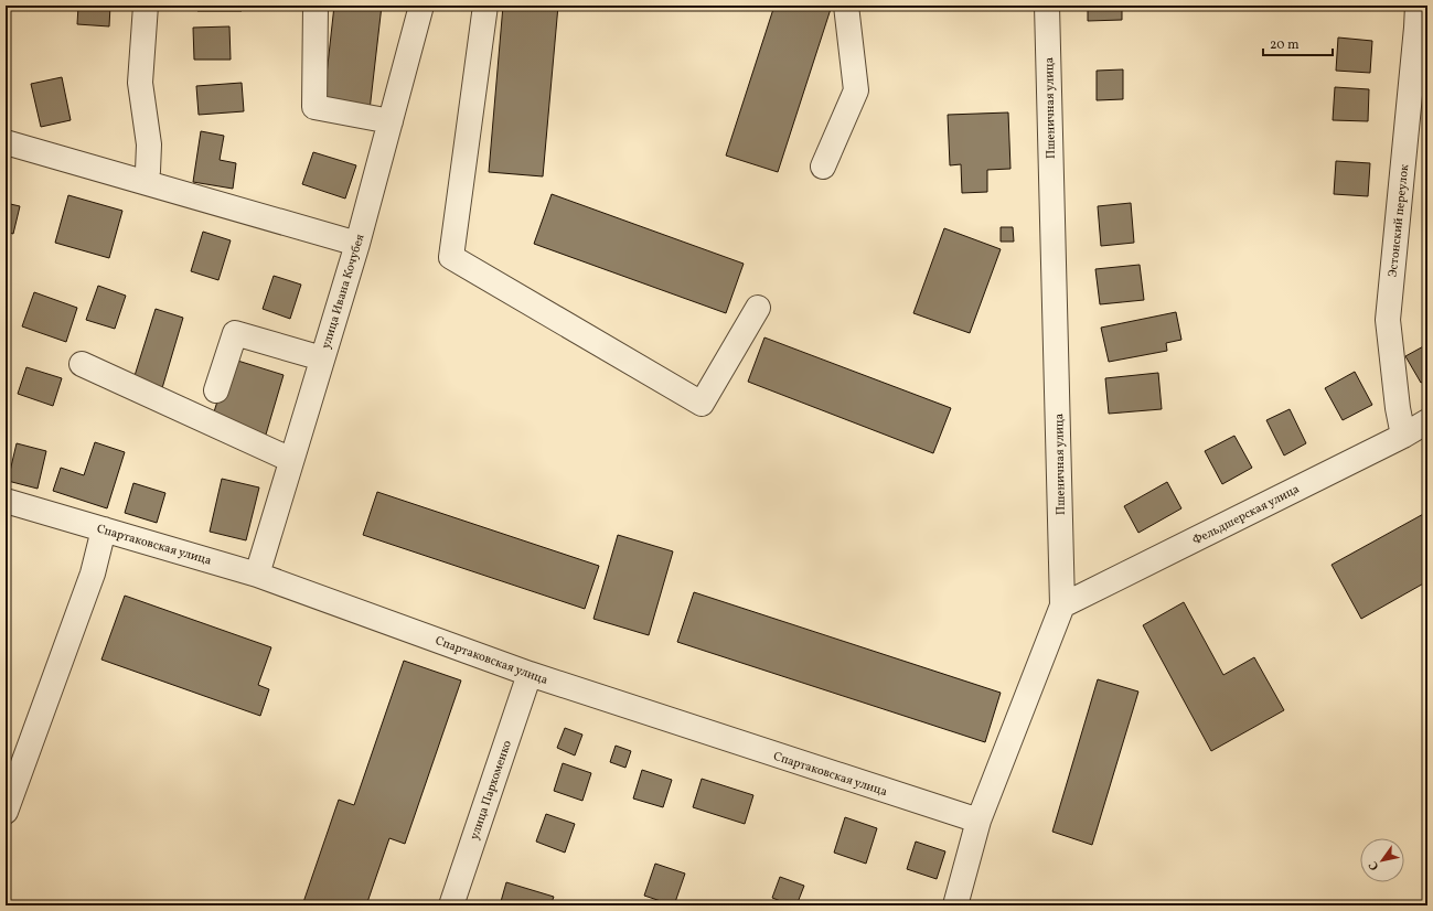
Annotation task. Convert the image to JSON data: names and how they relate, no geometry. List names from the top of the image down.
{
  "streets": {
    "street": [
      "Пшеничная улица",
      "Эстонский переулок",
      "улица Ивана Кочубея",
      "Фельдшерская улица",
      "Спартаковская улица",
      "улица Пархоменко"
    ]
  },
  "crossings": [
    ["Пшеничная улица", "Фельдшерская улица"],
    ["Пшеничная улица", "Спартаковская улица"],
    ["Эстонский переулок", "Фельдшерская улица"],
    ["улица Ивана Кочубея", "Спартаковская улица"],
    ["Спартаковская улица", "улица Пархоменко"]
  ],
  "scale_bar": "20 m",
  "north": "bottom left"
}
